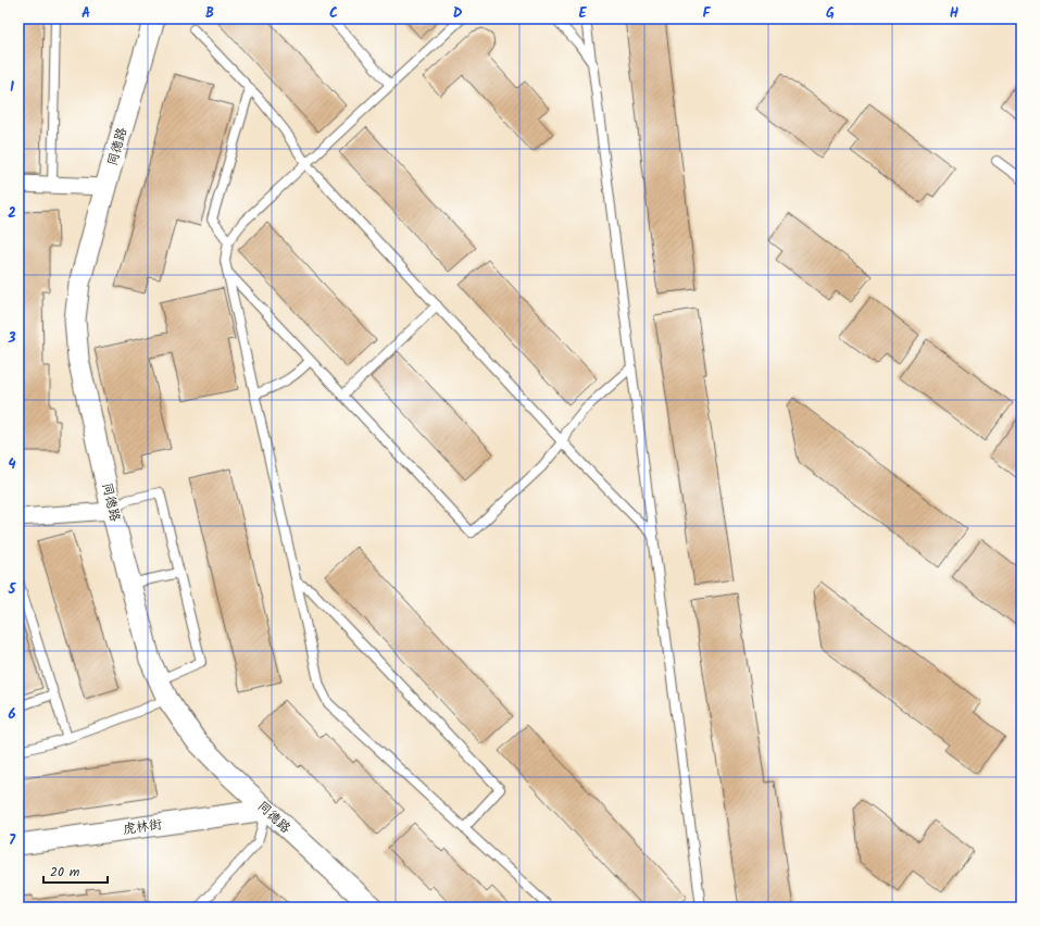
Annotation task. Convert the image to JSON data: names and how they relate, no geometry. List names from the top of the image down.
{
  "streets": {
    "street": ["同德路", "虎林街"]
  },
  "crossings": [
    ["同德路", "虎林街"]
  ],
  "scale_bar": "20 m",
  "grid": {
    "columns": [
      "A",
      "B",
      "C",
      "D",
      "E",
      "F",
      "G",
      "H"
    ],
    "rows": [
      "1",
      "2",
      "3",
      "4",
      "5",
      "6",
      "7"
    ]
  }
}
